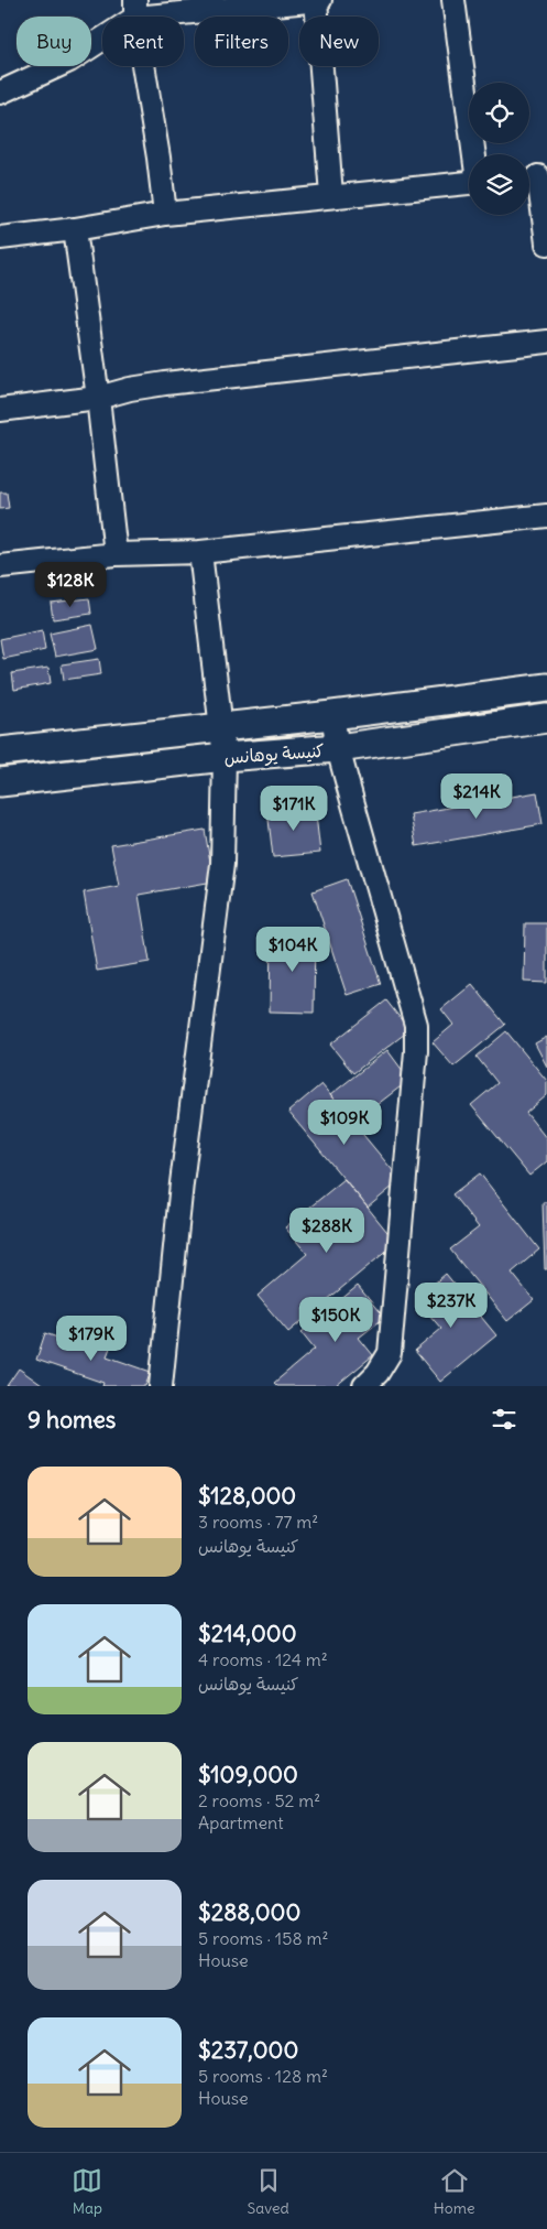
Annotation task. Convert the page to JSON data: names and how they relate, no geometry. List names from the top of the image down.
{
  "streets": {
    "street": ["كنيسة يوهانس"]
  },
  "page": {
    "chip": [
      "Buy",
      "Rent",
      "Filters",
      "New"
    ],
    "price": [
      "$128K",
      "$214K",
      "$171K",
      "$104K",
      "$109K",
      "$288K",
      "$237K",
      "$150K",
      "$179K"
    ],
    "heading": "9 homes",
    "list": [
      {
        "name": "$128,000",
        "note": "3 rooms · 77 m² · كنيسة يوهانس"
      },
      {
        "name": "$214,000",
        "note": "4 rooms · 124 m² · كنيسة يوهانس"
      },
      {
        "name": "$109,000",
        "note": "2 rooms · 52 m² · Apartment"
      },
      {
        "name": "$288,000",
        "note": "5 rooms · 158 m² · House"
      },
      {
        "name": "$237,000",
        "note": "5 rooms · 128 m² · House"
      }
    ],
    "tabs": ["Map", "Saved", "Home"]
  }
}
